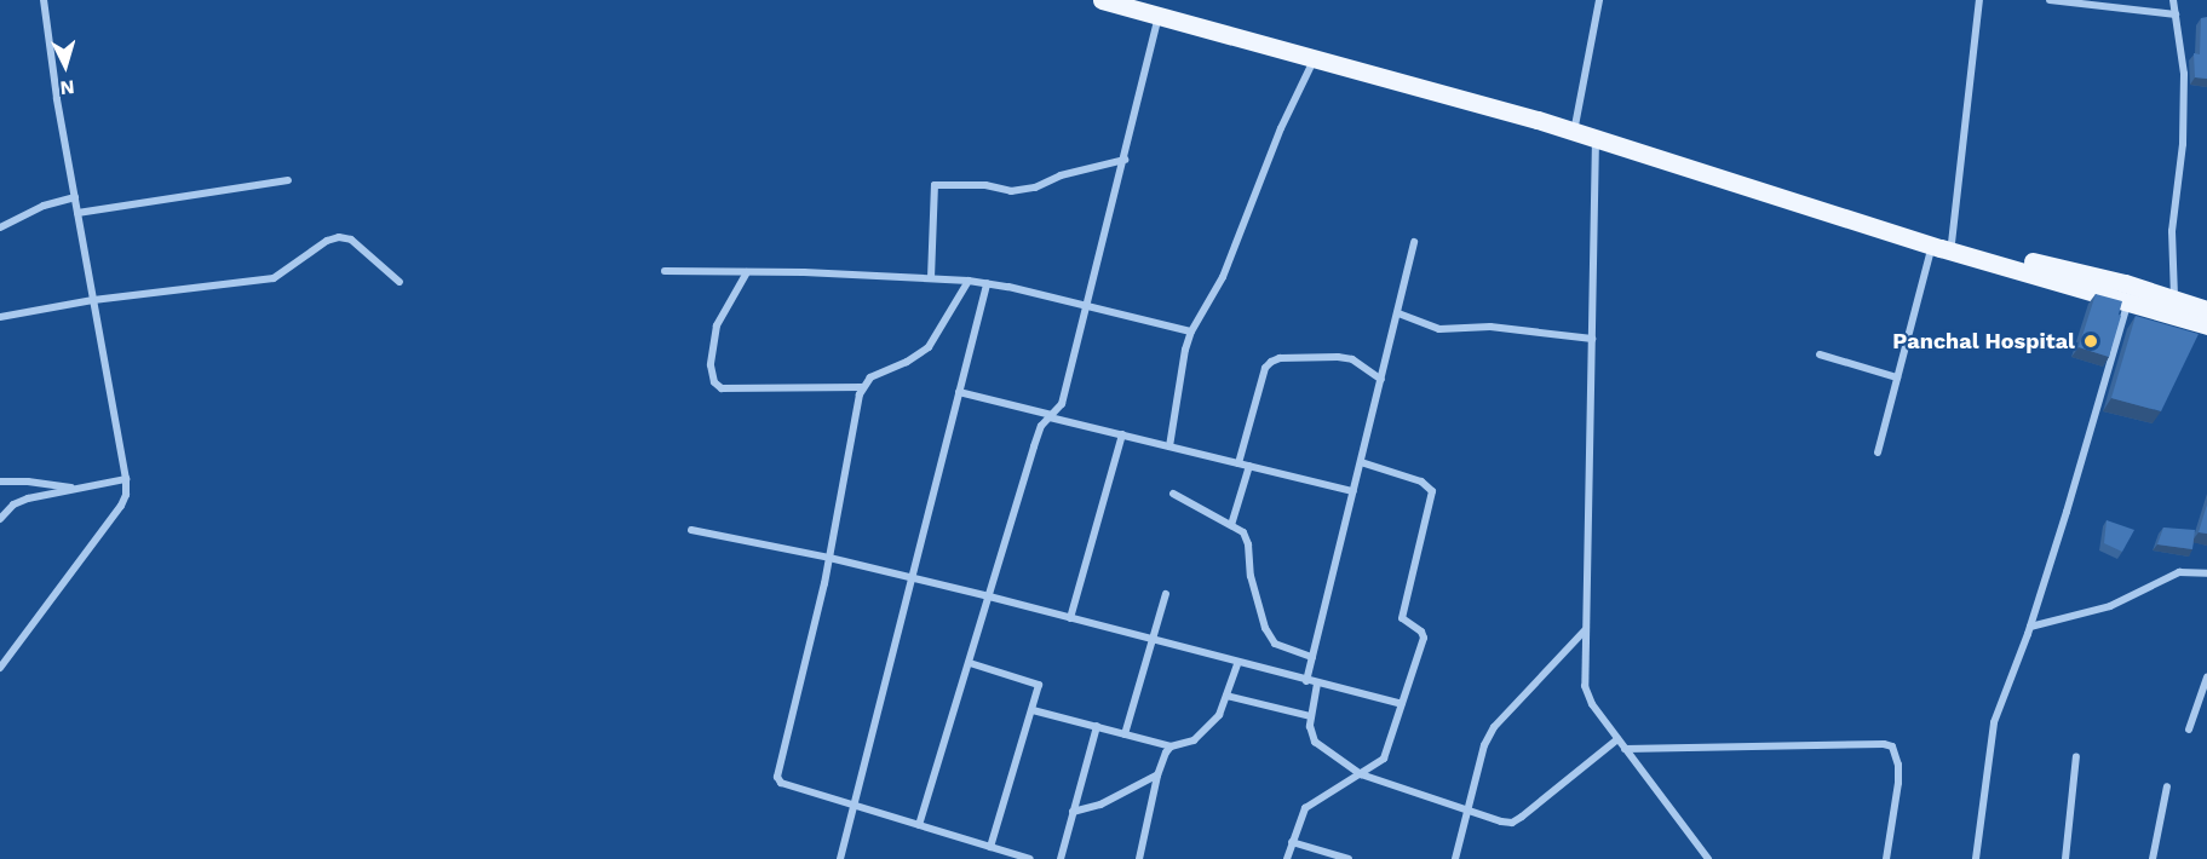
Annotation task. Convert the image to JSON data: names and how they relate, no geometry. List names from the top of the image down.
{
  "places": ["Panchal Hospital"],
  "north": "bottom"
}
